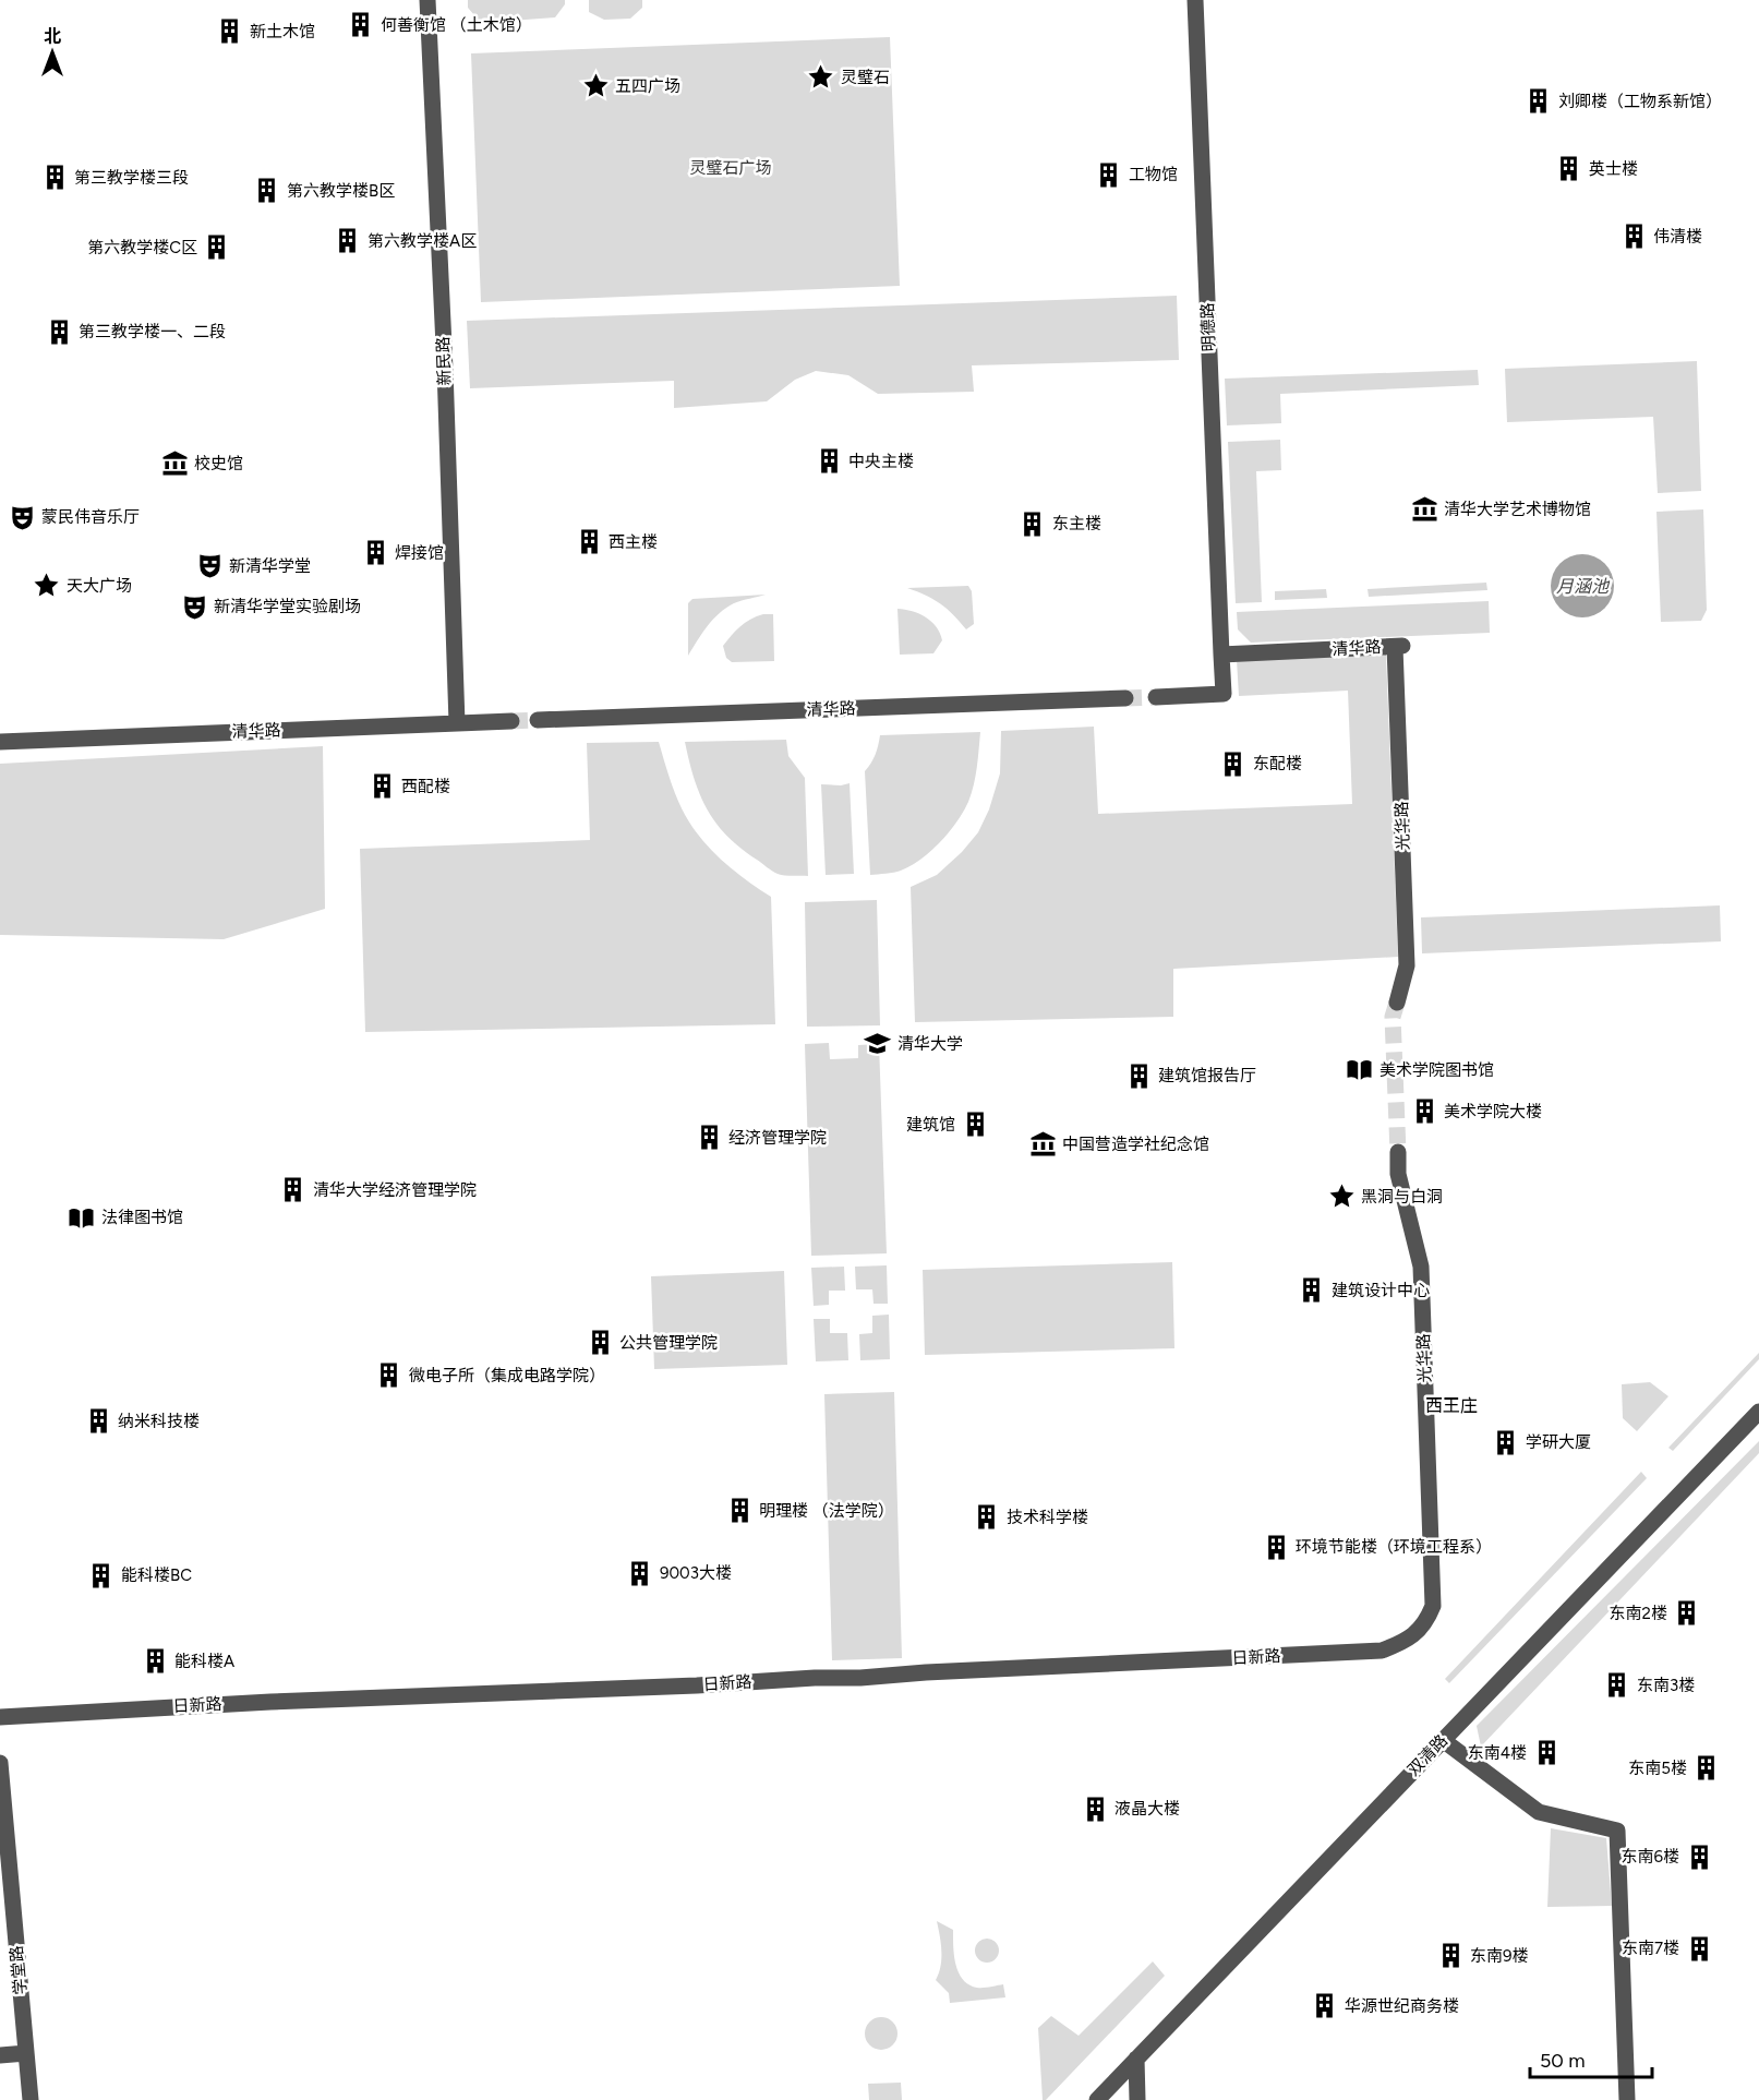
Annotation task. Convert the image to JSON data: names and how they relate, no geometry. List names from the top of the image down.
{
  "streets": {
    "street": [
      "明德路",
      "新民路",
      "清华路",
      "光华路",
      "日新路",
      "双清路",
      "学堂路"
    ]
  },
  "crossings": [
    ["明德路", "清华路"],
    ["新民路", "清华路"],
    ["清华路", "光华路"],
    ["光华路", "日新路"]
  ],
  "districts": ["西王庄"],
  "water": ["月涵池"],
  "parks": ["灵璧石广场"],
  "places": {
    "building": [
      "何善衡馆 （土木馆）",
      "新土木馆",
      "刘卿楼（工物系新馆）",
      "英士楼",
      "工物馆",
      "第三教学楼三段",
      "第六教学楼B区",
      "伟清楼",
      "第六教学楼A区",
      "第六教学楼C区",
      "第三教学楼一、二段",
      "中央主楼",
      "东主楼",
      "西主楼",
      "焊接馆",
      "东配楼",
      "西配楼",
      "建筑馆报告厅",
      "美术学院大楼",
      "建筑馆",
      "经济管理学院",
      "清华大学经济管理学院",
      "建筑设计中心",
      "公共管理学院",
      "微电子所（集成电路学院）",
      "纳米科技楼",
      "学研大厦",
      "明理楼 （法学院）",
      "技术科学楼",
      "环境节能楼（环境工程系）",
      "9003大楼",
      "能科楼BC",
      "东南2楼",
      "能科楼A",
      "东南3楼",
      "东南4楼",
      "东南5楼",
      "液晶大楼",
      "东南6楼",
      "东南7楼",
      "东南9楼",
      "华源世纪商务楼"
    ],
    "place": [
      "灵璧石",
      "五四广场",
      "天大广场",
      "黑洞与白洞"
    ],
    "museum": ["校史馆", "清华大学艺术博物馆", "中国营造学社纪念馆"],
    "theatre": ["蒙民伟音乐厅", "新清华学堂", "新清华学堂实验剧场"],
    "school or university": ["清华大学"],
    "library": ["美术学院图书馆", "法律图书馆"]
  },
  "scale_bar": "50 m",
  "north": "top"
}
